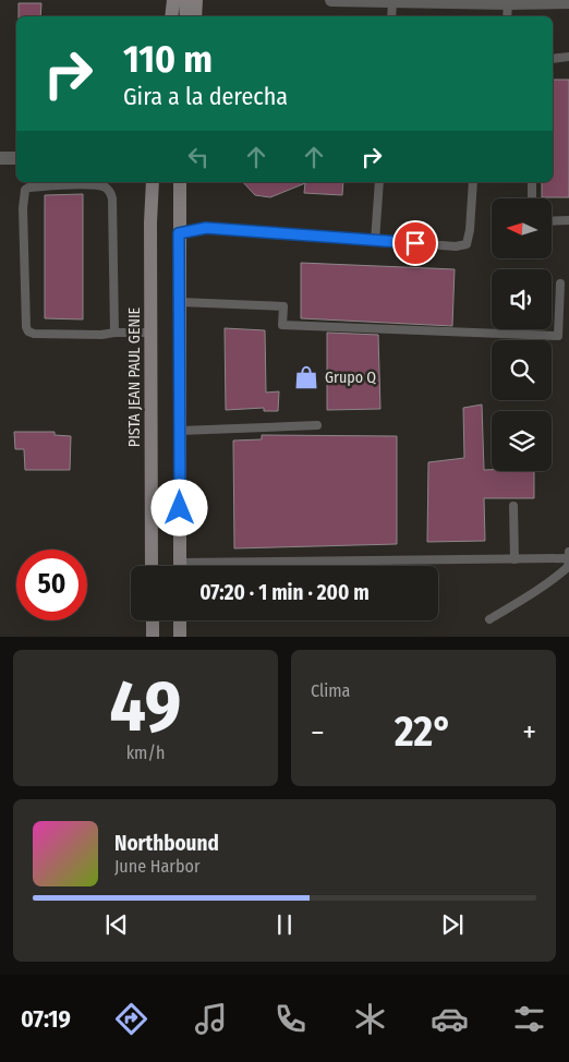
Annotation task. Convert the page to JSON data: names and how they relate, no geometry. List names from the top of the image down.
{
  "streets": {
    "main road": ["PISTA JEAN PAUL GENIE"]
  },
  "places": {
    "shop": ["Grupo Q"]
  },
  "north": "left",
  "page": {
    "turn": ["110 m", "Gira a la derecha"],
    "limit": "50",
    "trip": "07:20 · 1 min · 200 m",
    "tile": [
      ["49", "km/h"],
      "Clima"
    ],
    "heat": ["−", "22°", "+"],
    "song": ["Northbound", "June Harbor"],
    "tabs": "07:19"
  }
}
